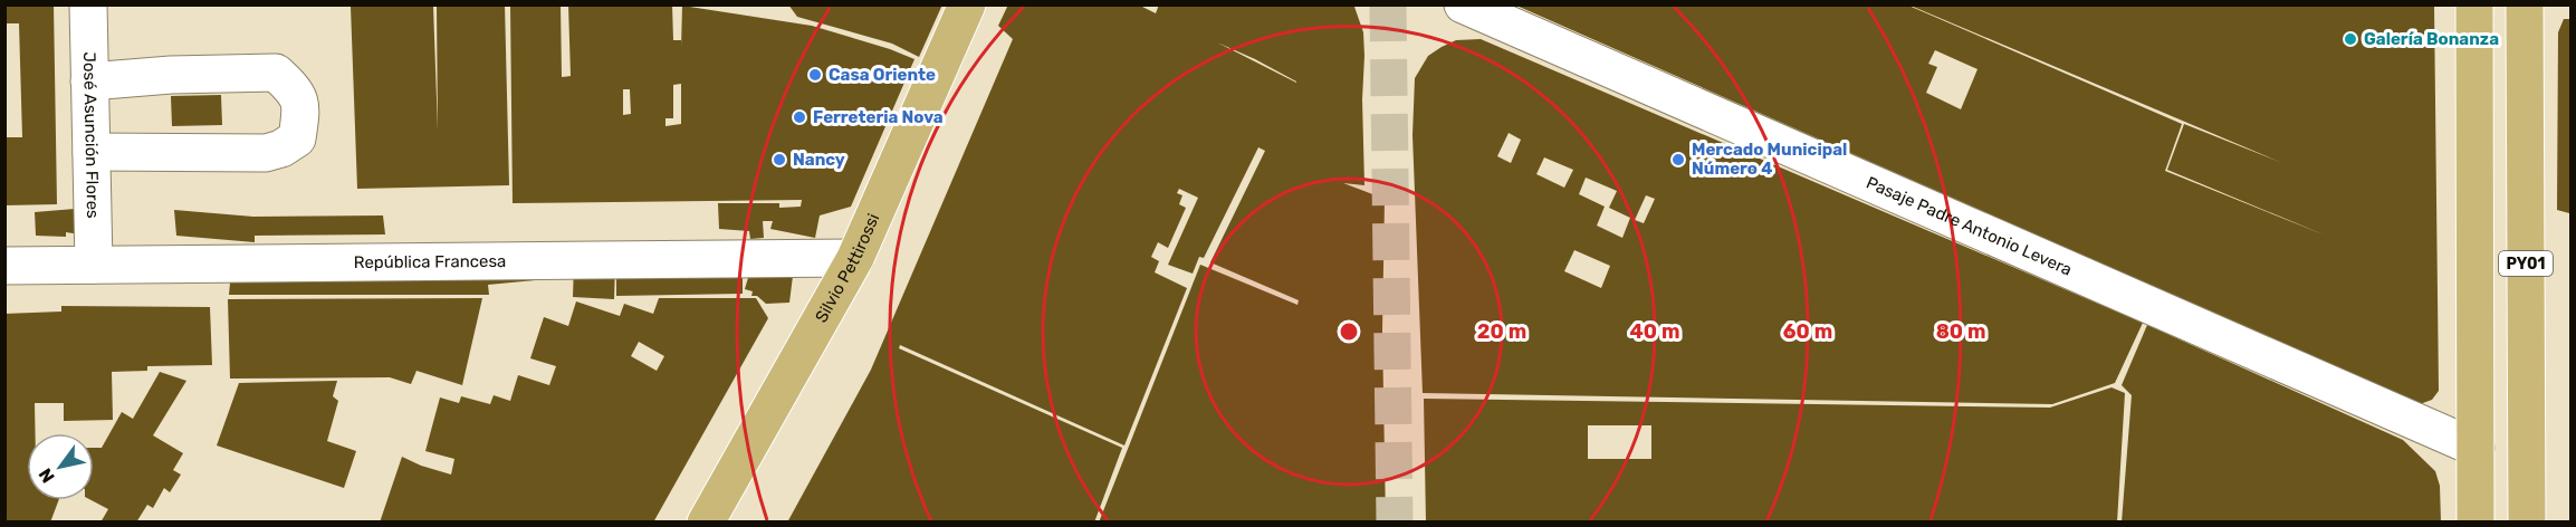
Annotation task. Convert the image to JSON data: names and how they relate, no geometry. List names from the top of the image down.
{
  "streets": {
    "main road": ["PY01", "Silvio Pettirossi"],
    "street": ["José Asunción Flores", "Pasaje Padre Antonio Levera", "República Francesa"]
  },
  "crossings": [
    ["José Asunción Flores", "República Francesa"],
    ["Pasaje Padre Antonio Levera", "PY01"],
    ["República Francesa", "Silvio Pettirossi"]
  ],
  "places": [
    "Galería Bonanza",
    "Casa Oriente",
    "Ferreteria Nova",
    "Nancy",
    "Mercado Municipal Número 4"
  ],
  "north": "bottom left",
  "rings": [
    "20 m",
    "40 m",
    "60 m",
    "80 m"
  ]
}
